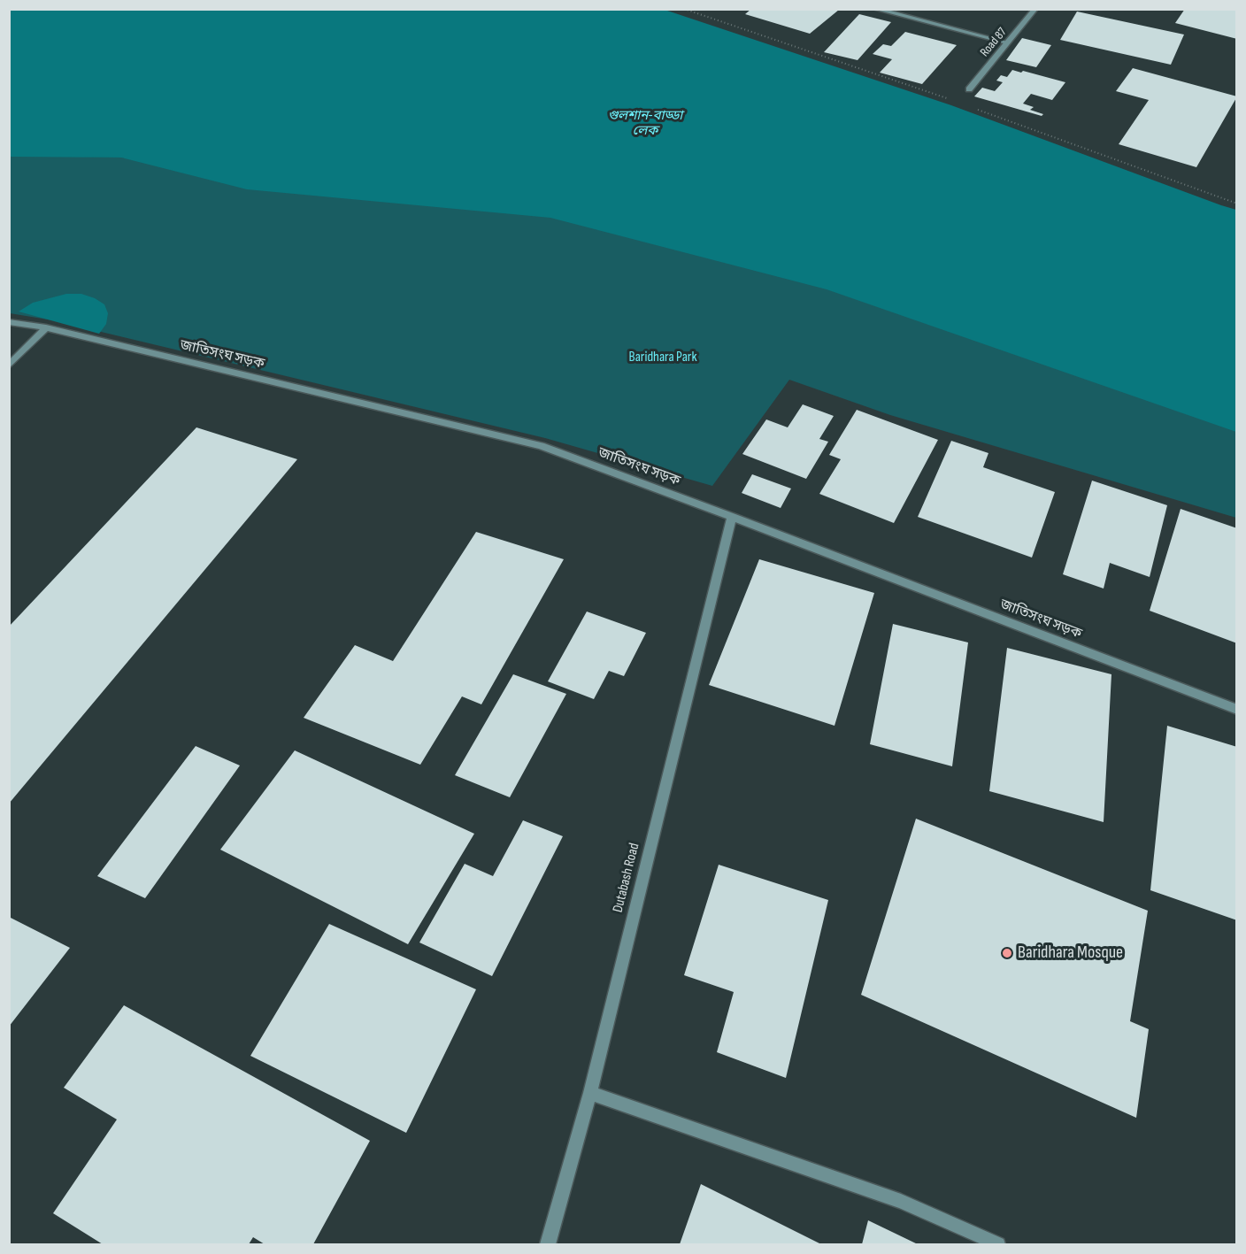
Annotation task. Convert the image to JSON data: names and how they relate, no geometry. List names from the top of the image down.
{
  "streets": {
    "street": ["Road 87", "জাতিসংঘ সড়ক", "Dutabash Road"]
  },
  "crossings": [
    ["জাতিসংঘ সড়ক", "Dutabash Road"]
  ],
  "water": ["গুলশান-বাড্ডা লেক"],
  "parks": ["Baridhara Park"],
  "places": ["Baridhara Mosque"]
}
